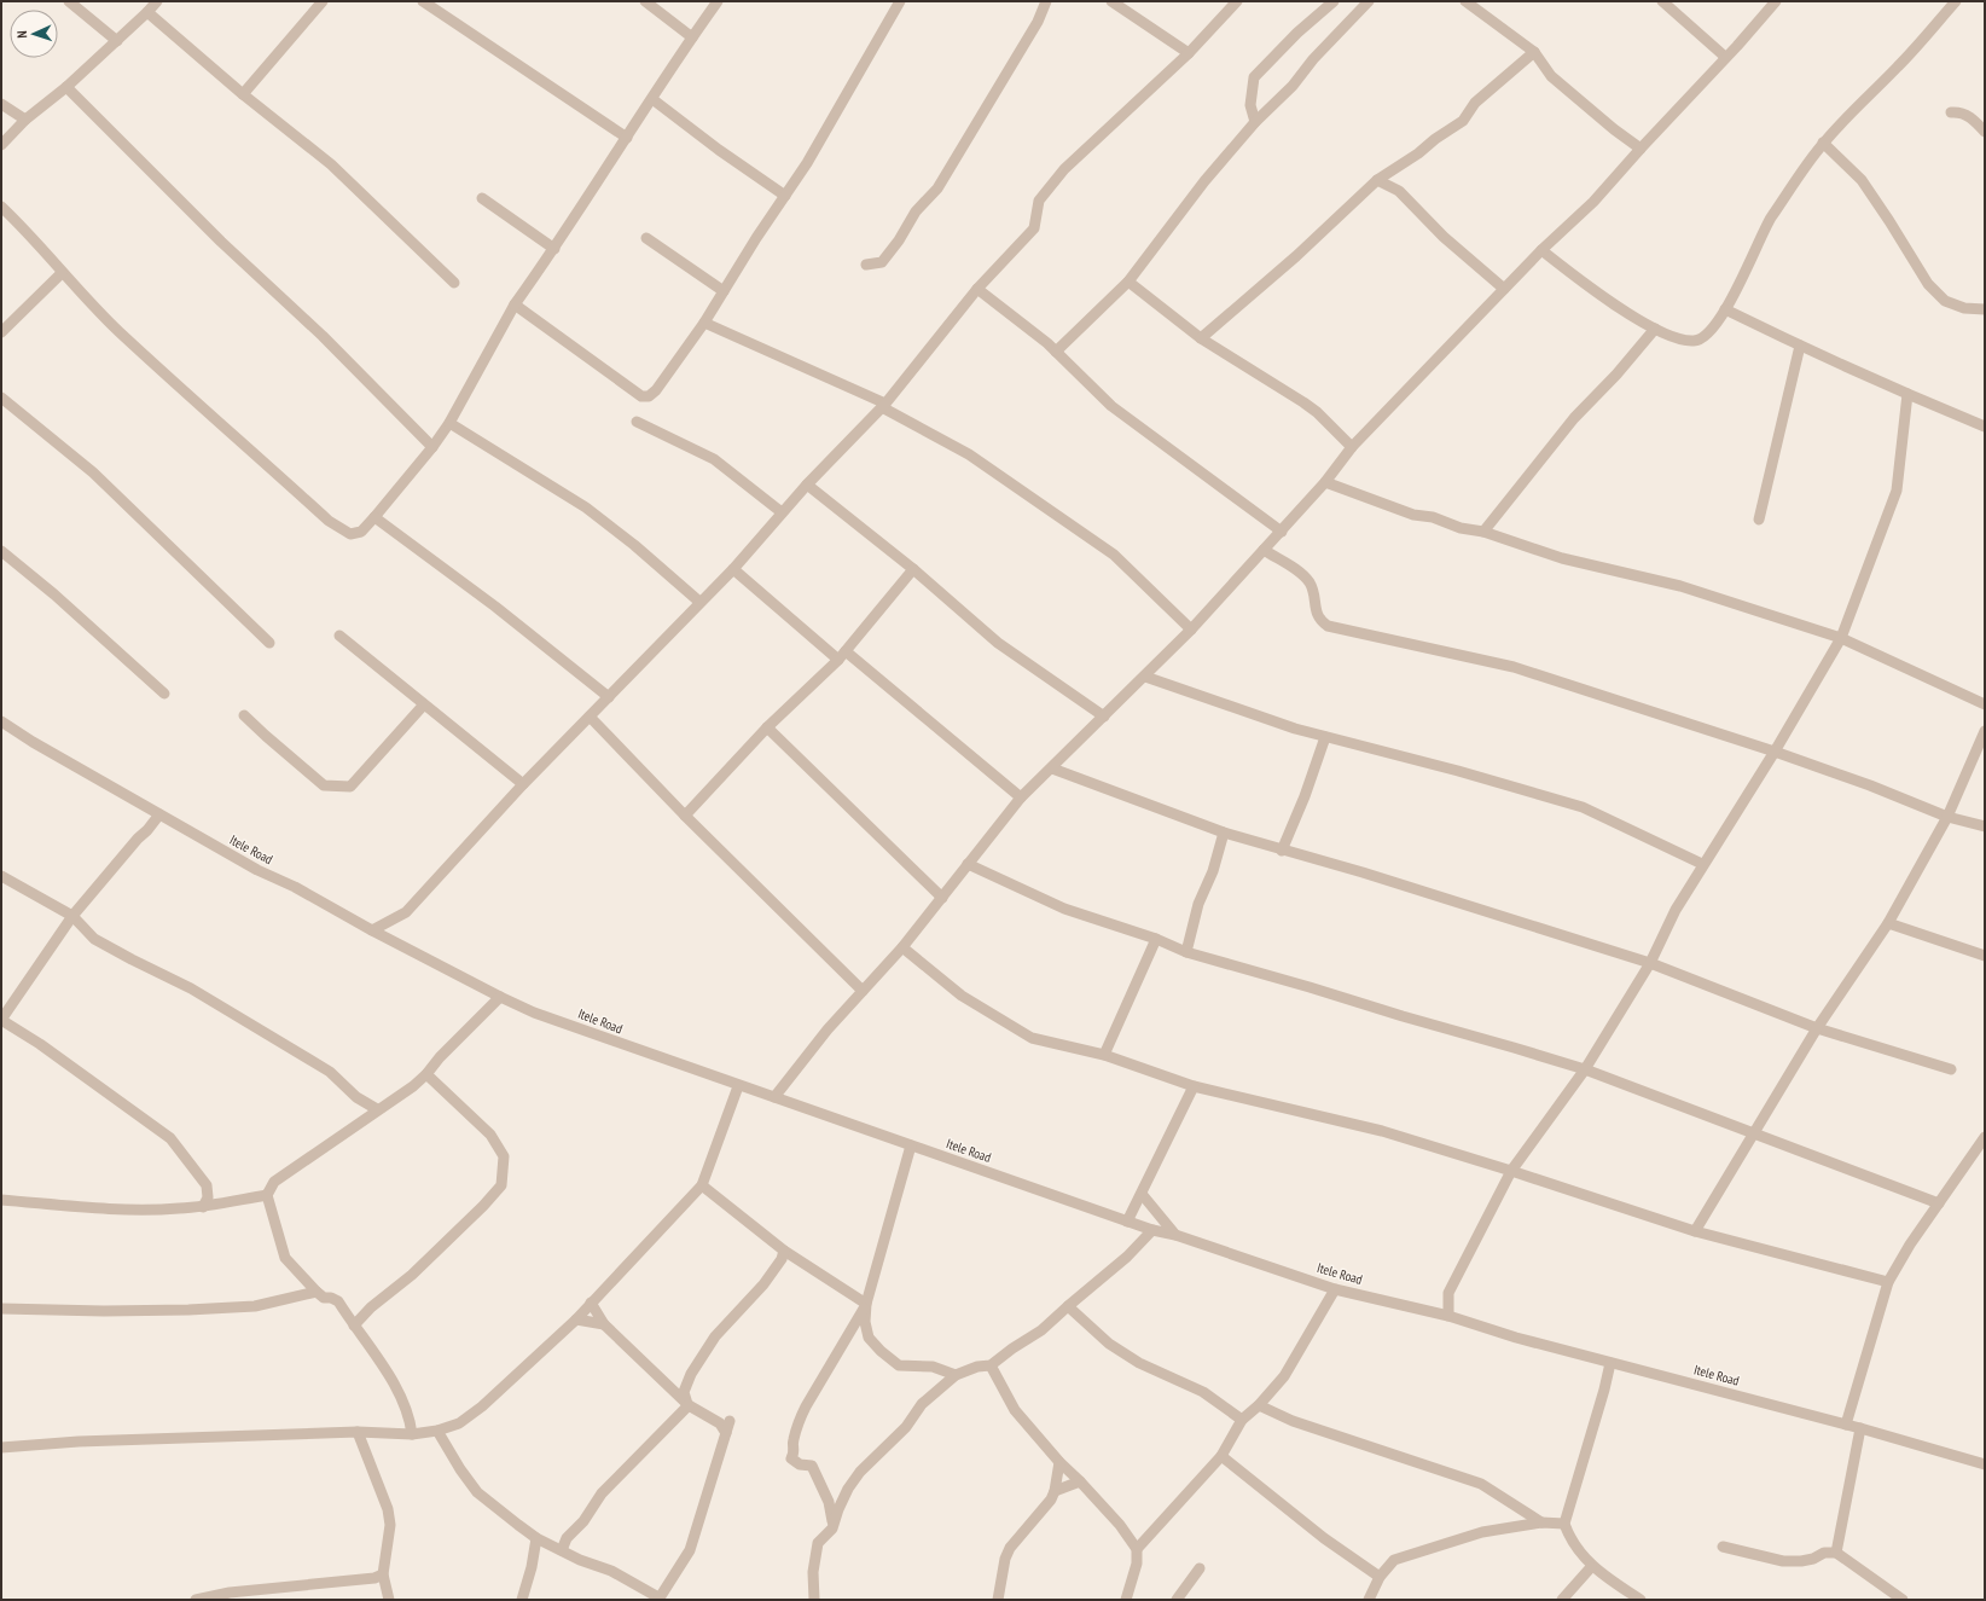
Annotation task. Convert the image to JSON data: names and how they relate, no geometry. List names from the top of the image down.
{
  "streets": {
    "street": ["Itele Road"]
  },
  "north": "left"
}
